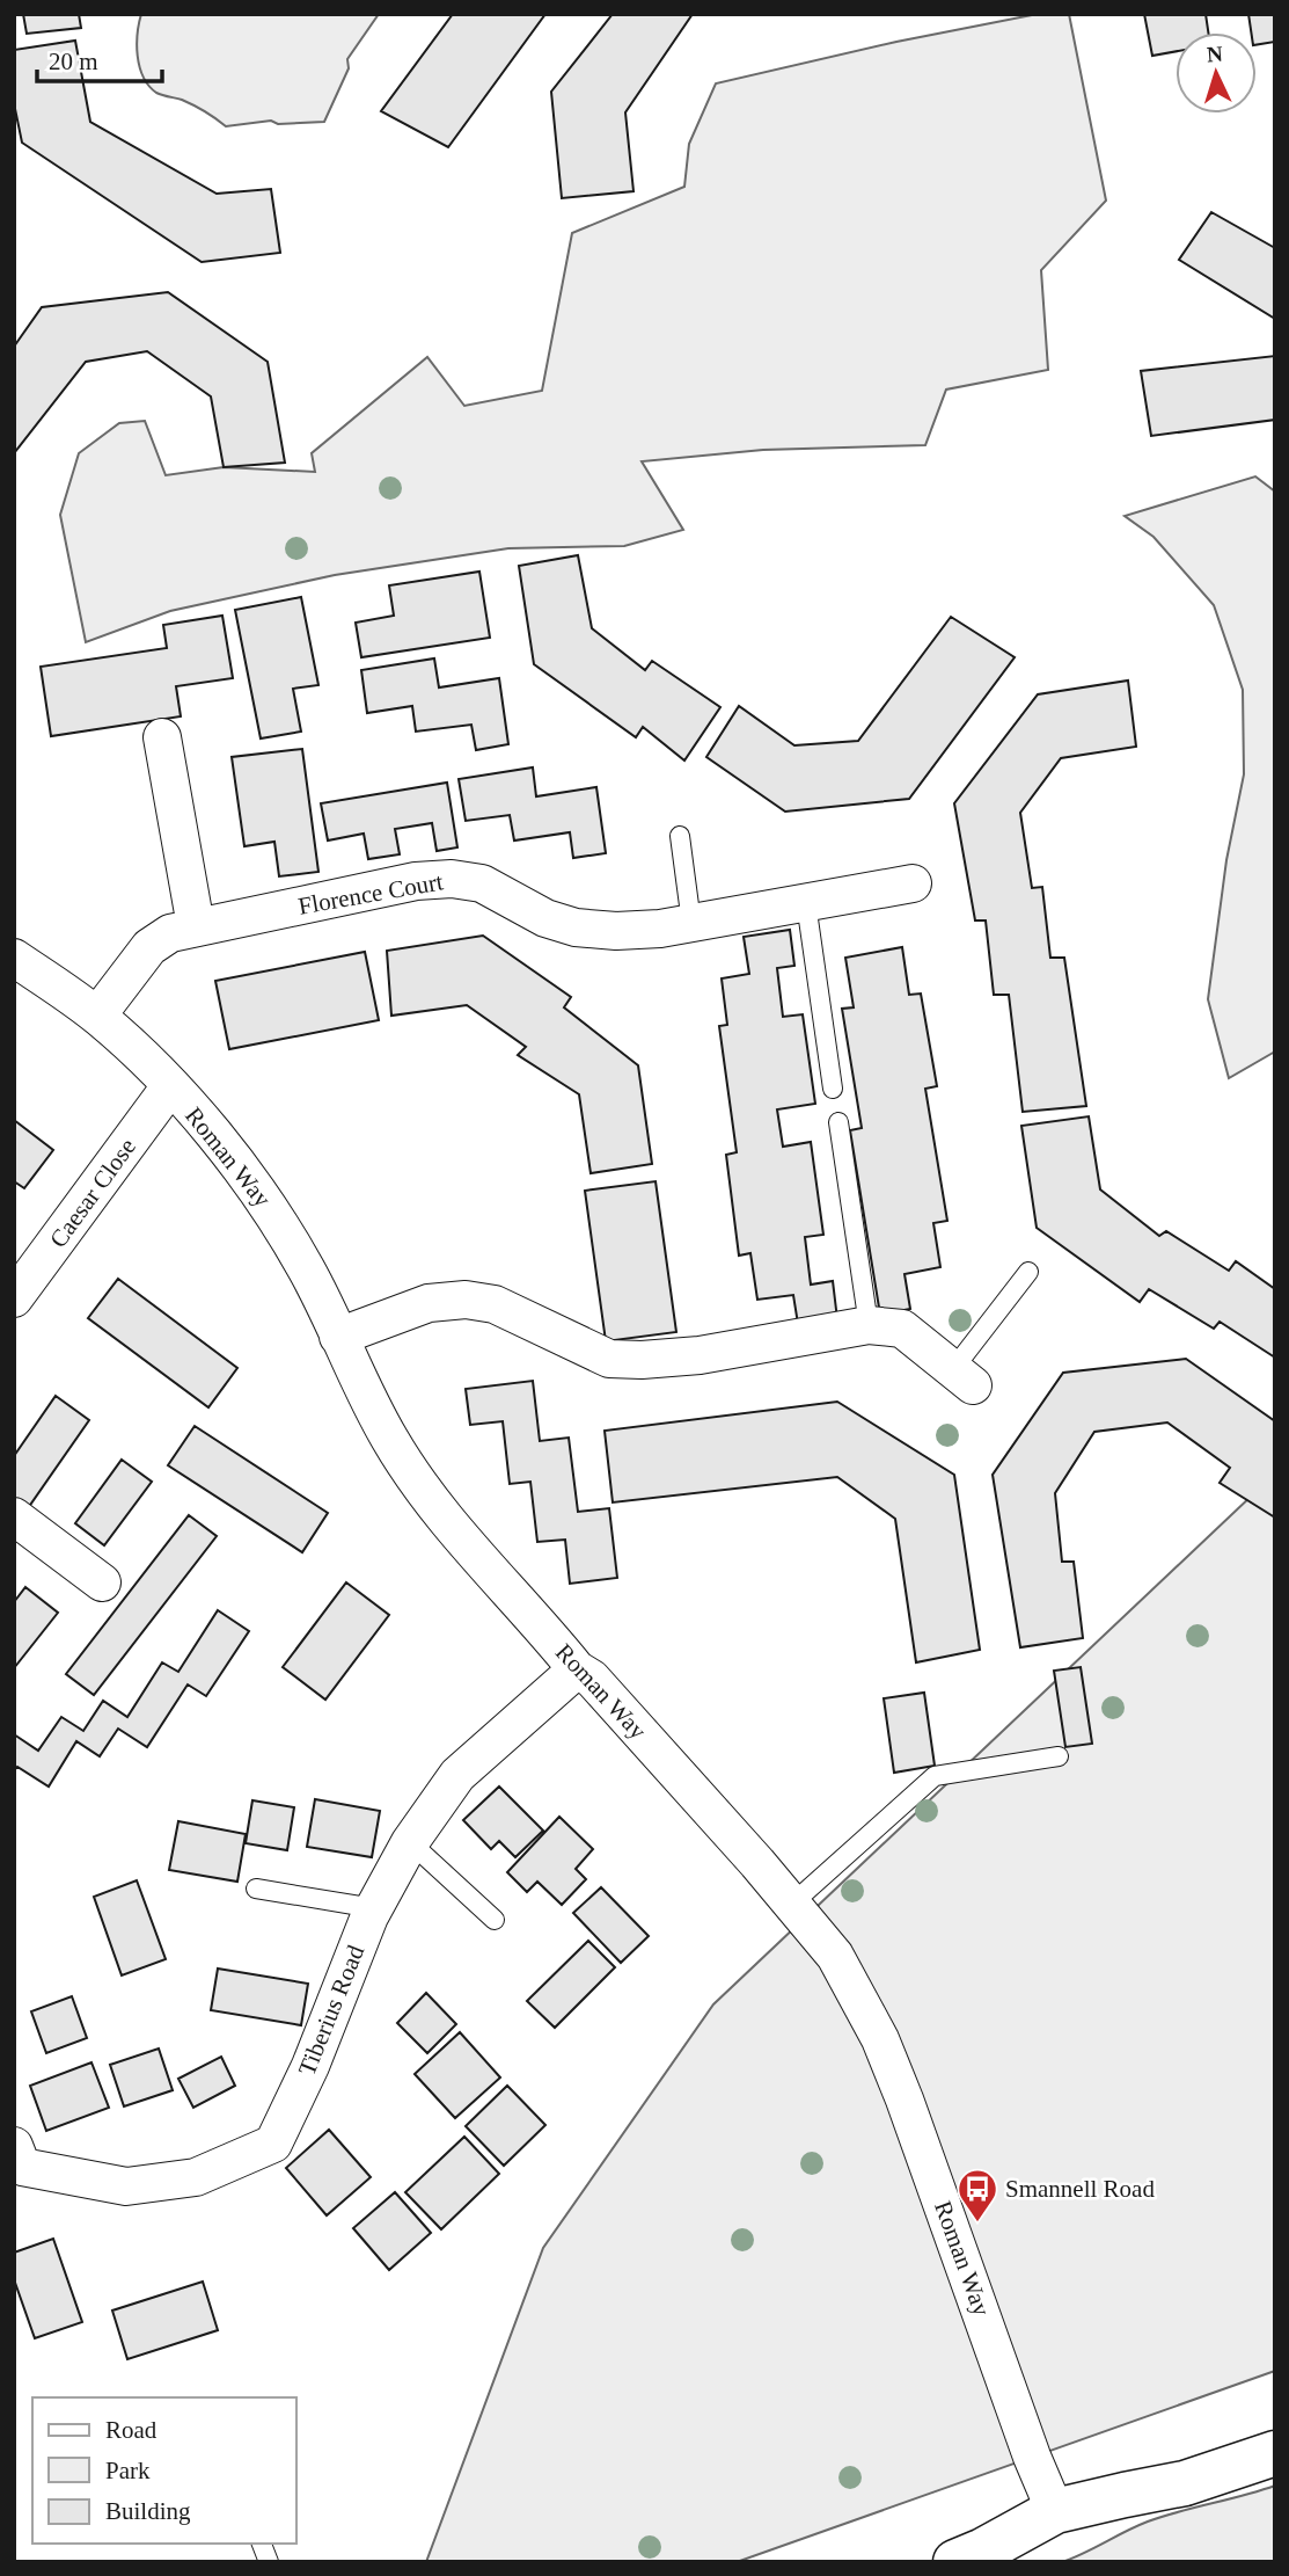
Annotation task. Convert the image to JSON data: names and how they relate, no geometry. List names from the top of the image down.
{
  "streets": {
    "street": [
      "Florence Court",
      "Roman Way",
      "Caesar Close",
      "Tiberius Road"
    ]
  },
  "crossings": [
    ["Florence Court", "Roman Way"],
    ["Roman Way", "Caesar Close"],
    ["Roman Way", "Tiberius Road"]
  ],
  "places": {
    "bus stop": ["Smannell Road"]
  },
  "legend": ["Road", "Park", "Building"],
  "scale_bar": "20 m",
  "north": "top"
}
